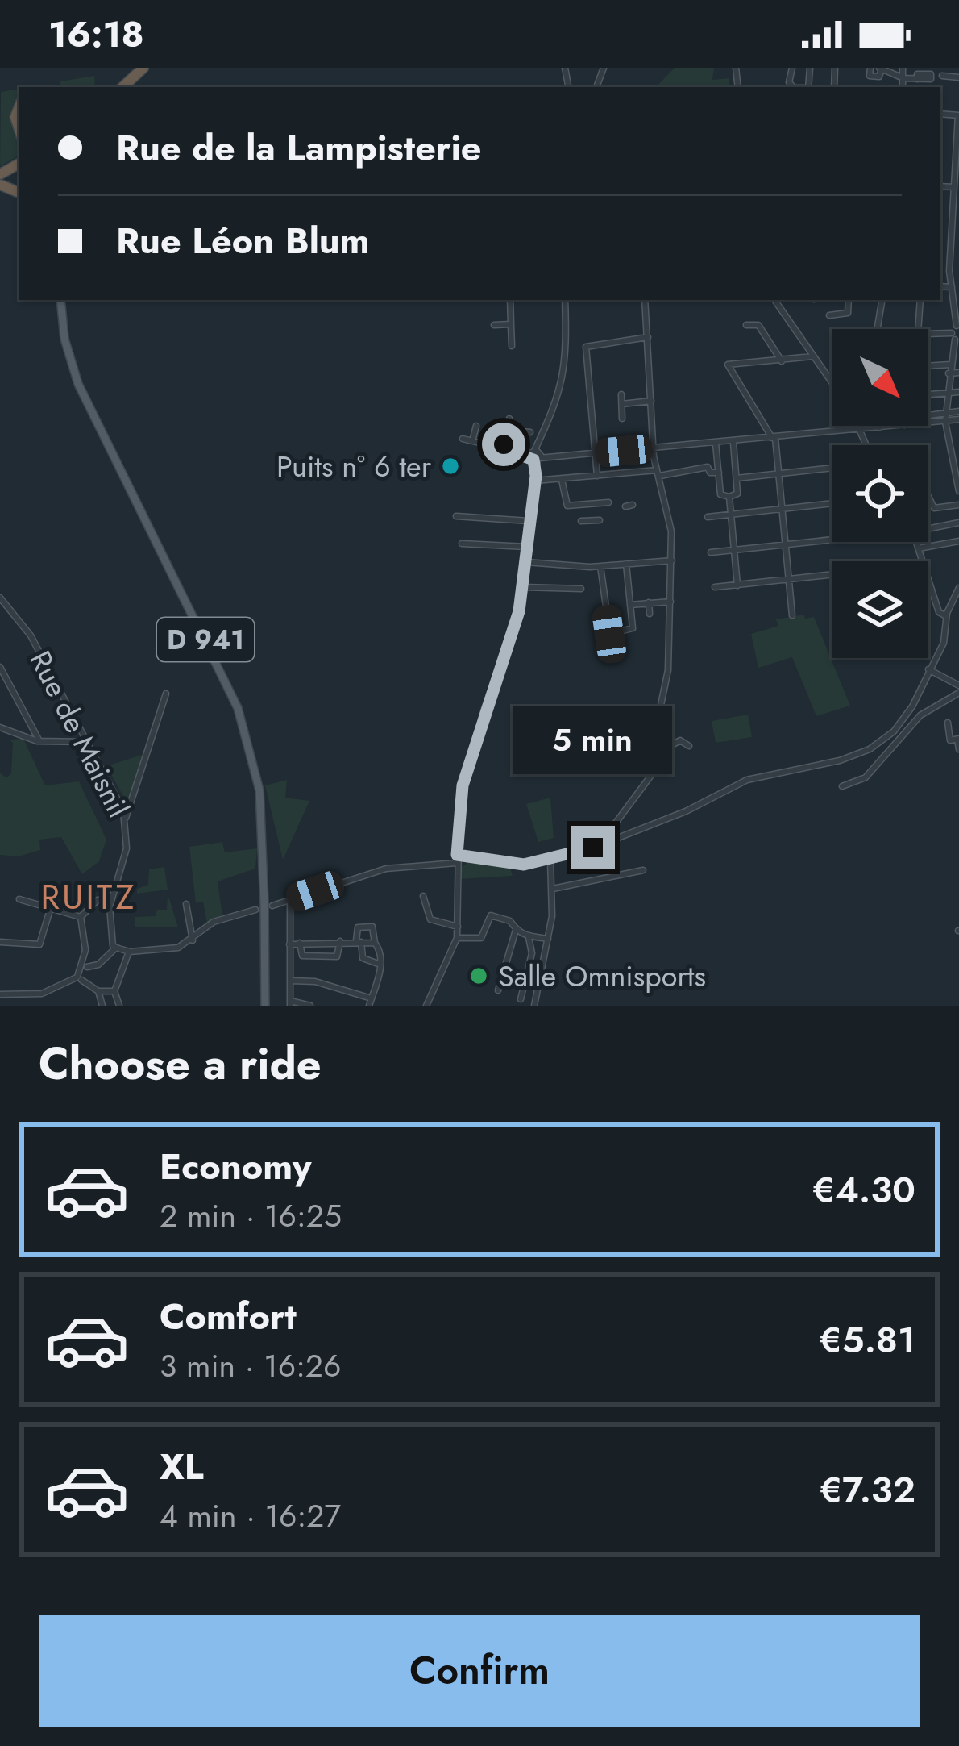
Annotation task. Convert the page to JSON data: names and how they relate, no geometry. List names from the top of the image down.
{
  "streets": {
    "main road": ["D 941"],
    "street": ["Rue de Maisnil"]
  },
  "districts": ["RUITZ"],
  "places": ["Puits n° 6 ter", "Salle Omnisports"],
  "north": "bottom right",
  "page": {
    "status": "16:18",
    "banner": ["Rue de la Lampisterie", "Rue Léon Blum"],
    "bubble": "5 min",
    "heading": "Choose a ride",
    "list": [
      {
        "name": "Economy",
        "note": "2 min · 16:25",
        "value": "€4.30"
      },
      {
        "name": "Comfort",
        "note": "3 min · 16:26",
        "value": "€5.81"
      },
      {
        "name": "XL",
        "note": "4 min · 16:27",
        "value": "€7.32"
      }
    ],
    "buttons": "Confirm"
  }
}
